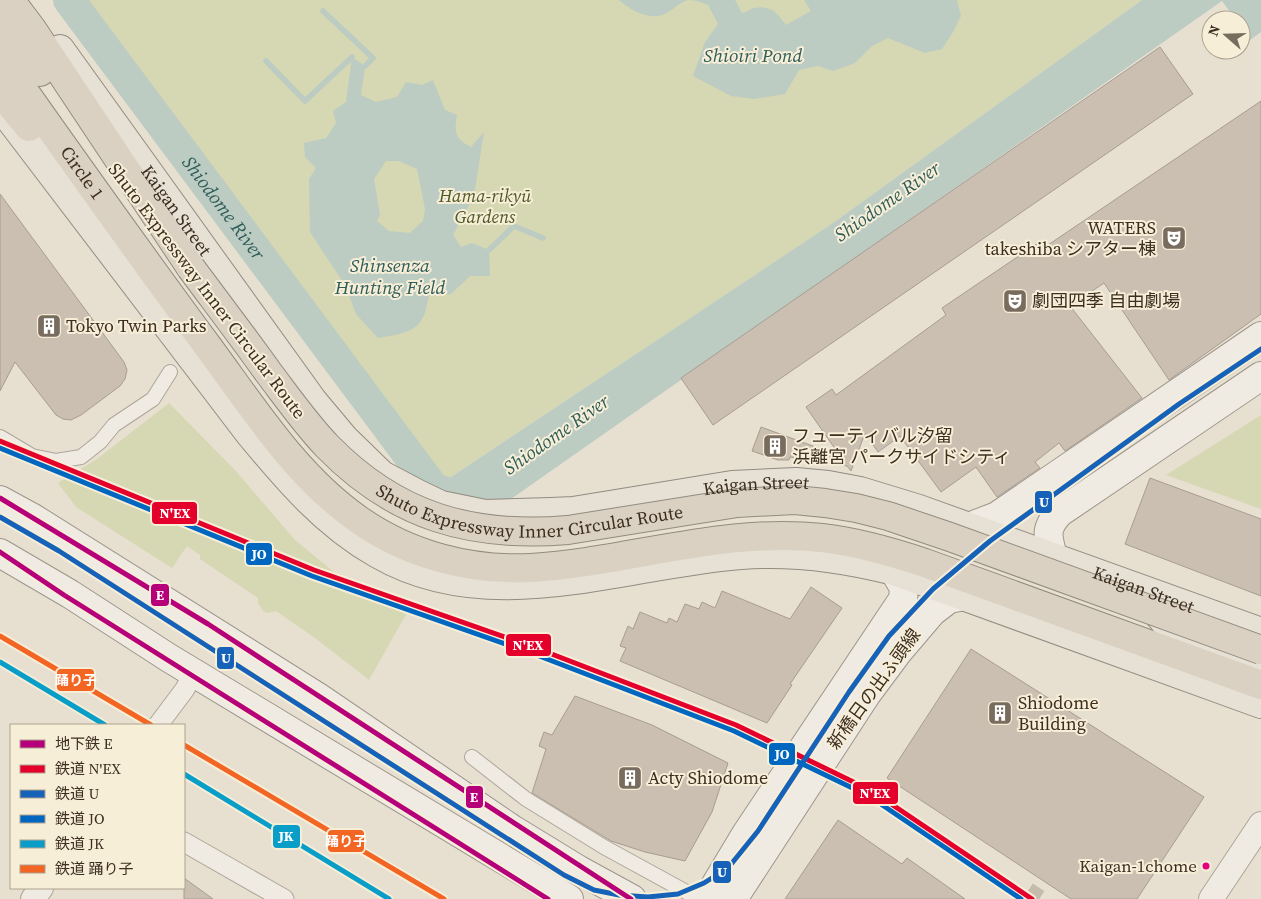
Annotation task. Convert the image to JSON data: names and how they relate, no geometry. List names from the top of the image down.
{
  "streets": {
    "highway": ["Circle 1", "Shuto Expressway Inner Circular Route"],
    "main road": ["Kaigan Street", "新橋日の出ふ頭線"]
  },
  "crossings": [
    ["Circle 1", "Shuto Expressway Inner Circular Route"]
  ],
  "water": ["Shioiri Pond", "Shiodome River", "Shinsenza Hunting Field"],
  "parks": ["Hama-rikyū Gardens"],
  "places": {
    "theatre": ["WATERS takeshiba シアター棟", "劇団四季 自由劇場"],
    "building": [
      "Tokyo Twin Parks",
      "フューティバル汐留 浜離宮 パークサイドシティ",
      "Shiodome Building",
      "Acty Shiodome"
    ],
    "other": ["Kaigan-1chome"]
  },
  "lines": [
    "rail line U",
    "rail line N'EX",
    "rail line JO",
    "metro line E",
    "rail line 踊り子",
    "rail line JK"
  ],
  "legend": [
    "地下鉄 E",
    "鉄道 N'EX",
    "鉄道 U",
    "鉄道 JO",
    "鉄道 JK",
    "鉄道 踊り子"
  ],
  "north": "left"
}
